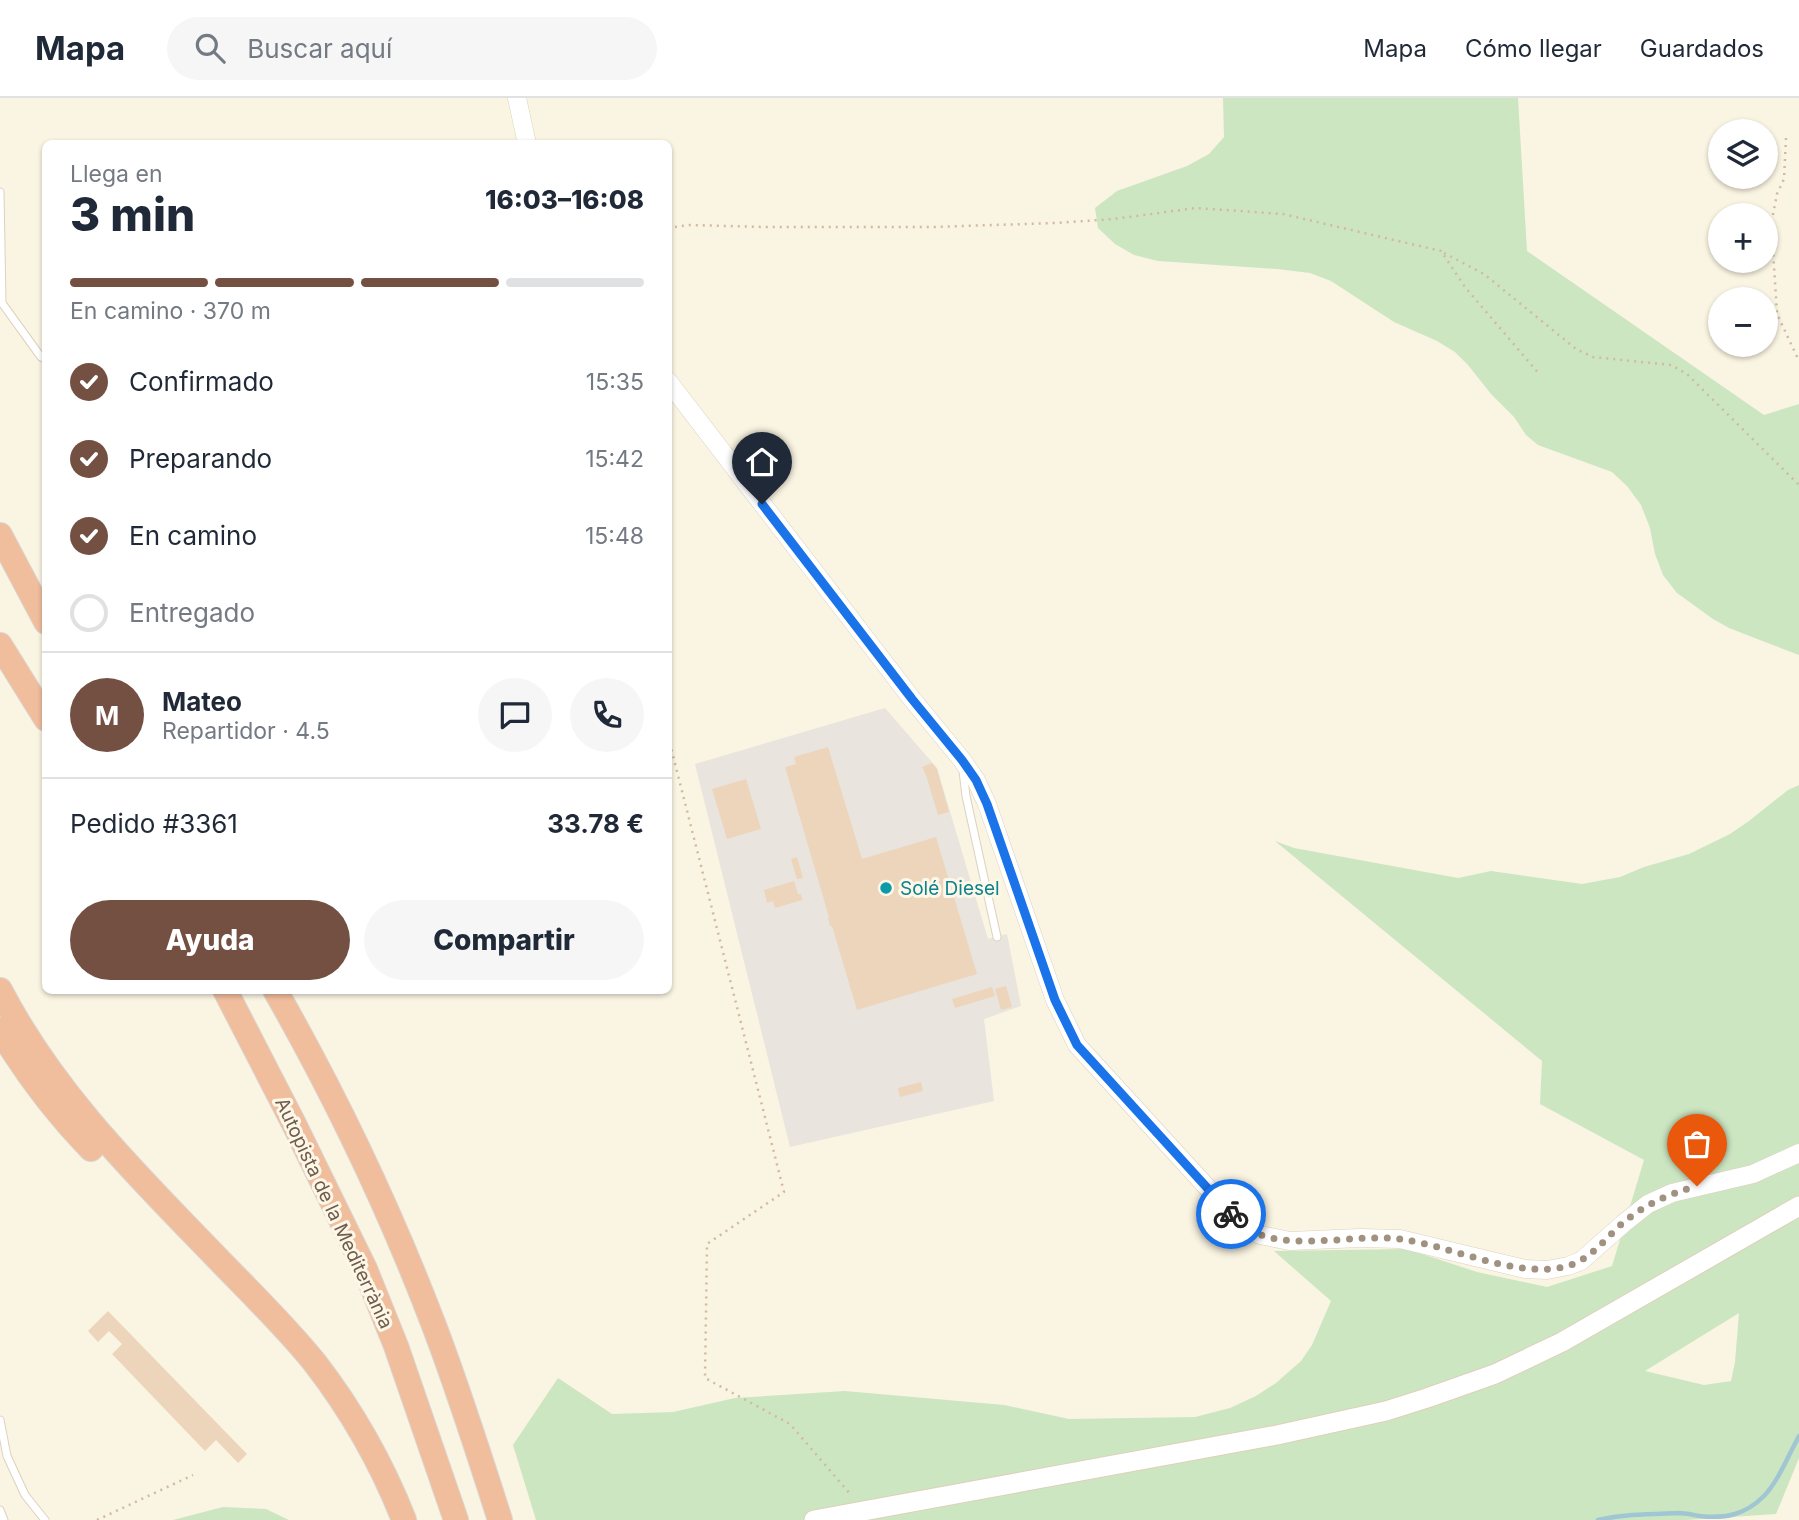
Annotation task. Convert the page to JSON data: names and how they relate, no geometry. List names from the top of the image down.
{
  "streets": {
    "highway": ["Autopista de la Mediterrània"]
  },
  "places": ["Solé Diesel"],
  "page": {
    "header": "Mapa",
    "search": "Buscar aquí",
    "nav": ["Mapa", "Cómo llegar", "Guardados"],
    "map_buttons": ["+", "−"],
    "heading": ["3 min", "Llega en", "16:03–16:08"],
    "panel": [
      "Mateo",
      "Repartidor · 4.5",
      "Pedido #3361",
      "33.78 €"
    ],
    "bar": "En camino · 370 m",
    "list": [
      ["Confirmado", "15:35"],
      ["Preparando", "15:42"],
      ["En camino", "15:48"],
      "Entregado"
    ],
    "round": "M",
    "buttons": ["Ayuda", "Compartir"]
  }
}
